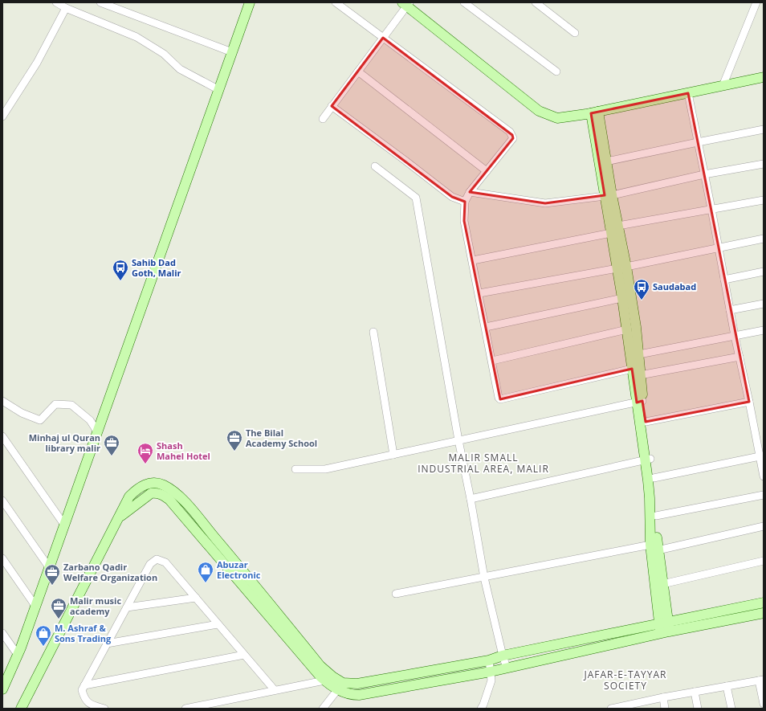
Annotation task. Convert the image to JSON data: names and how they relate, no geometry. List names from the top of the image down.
{
  "districts": ["MALIR SMALL INDUSTRIAL AREA, MALIR", "JAFAR-E-TAYYAR SOCIETY"],
  "places": {
    "bus stop": ["Sahib Dad Goth, Malir", "Saudabad"],
    "office": [
      "The Bilal Academy School",
      "Minhaj ul Quran library malir",
      "Zarbano Qadir Welfare Organization",
      "Malir music academy"
    ],
    "hotel": ["Shash Mahel Hotel"],
    "shop": ["Abuzar Electronic", "M. Ashraf & Sons Trading"]
  }
}
